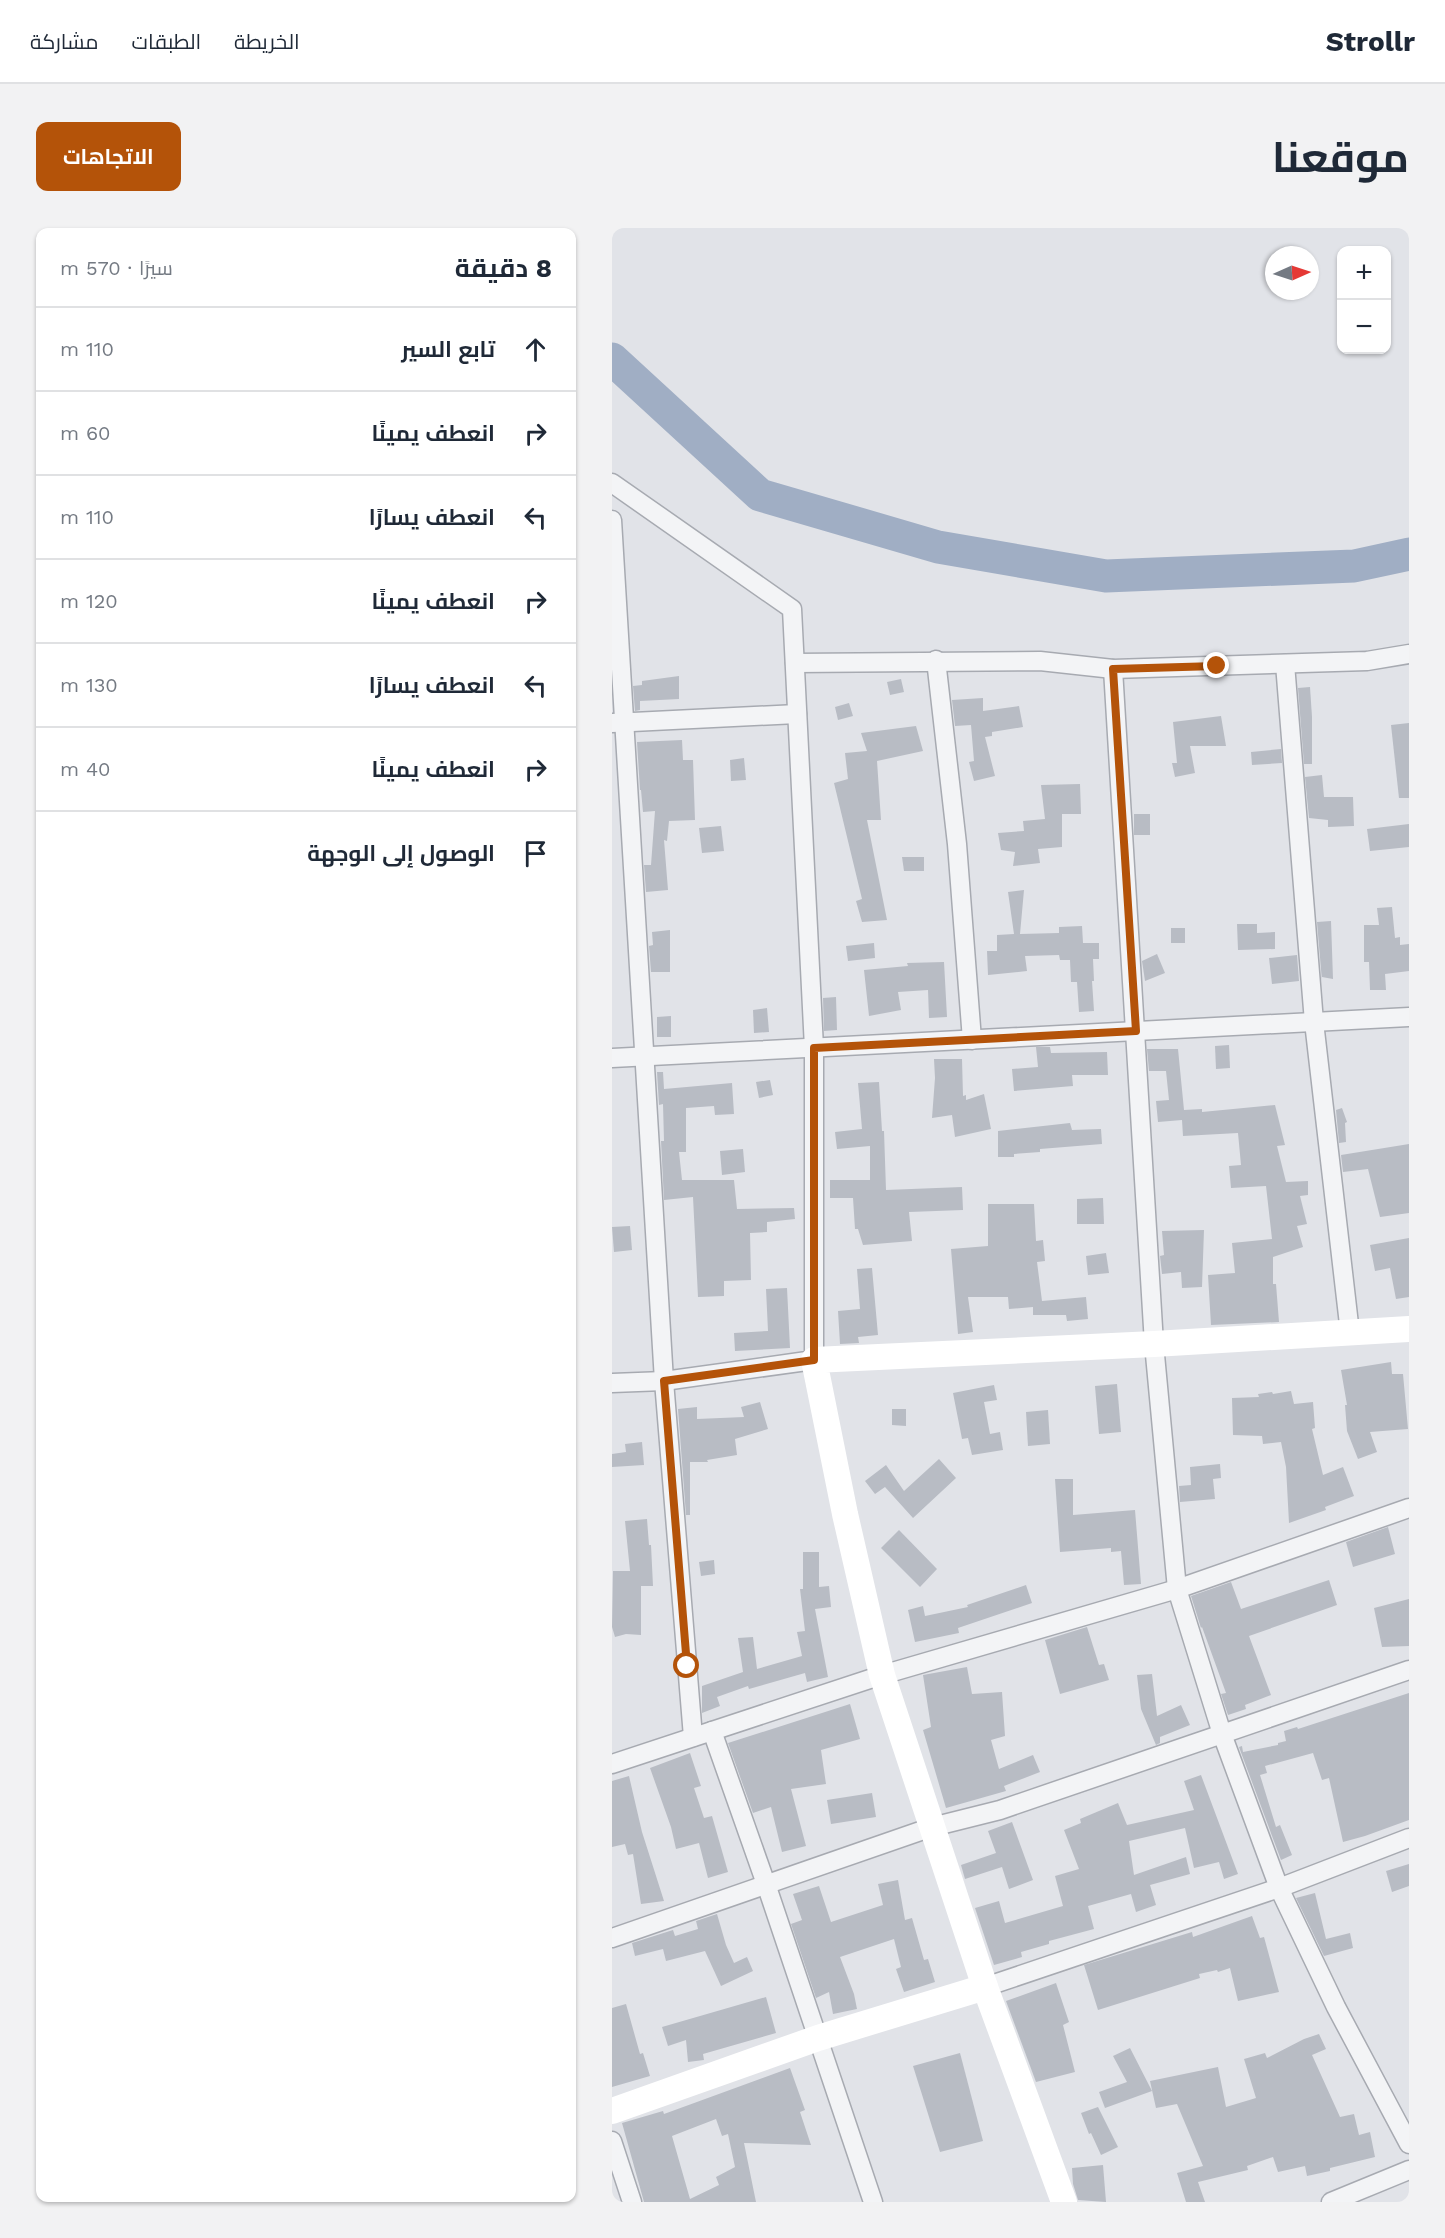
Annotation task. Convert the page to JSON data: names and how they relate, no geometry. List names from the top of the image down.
{
  "north": "right",
  "page": {
    "header": "Strollr",
    "nav": ["الخريطة", "الطبقات", "مشاركة"],
    "title": "موقعنا",
    "buttons": "الاتجاهات",
    "heading": ["8 دقيقة", "سيرًا · 570 m"],
    "map_buttons": ["+", "−"],
    "list": [
      ["تابع السير", "110 m"],
      ["انعطف يمينًا", "60 m"],
      ["انعطف يسارًا", "110 m"],
      ["انعطف يمينًا", "120 m"],
      ["انعطف يسارًا", "130 m"],
      ["انعطف يمينًا", "40 m"],
      "الوصول إلى الوجهة"
    ]
  }
}
